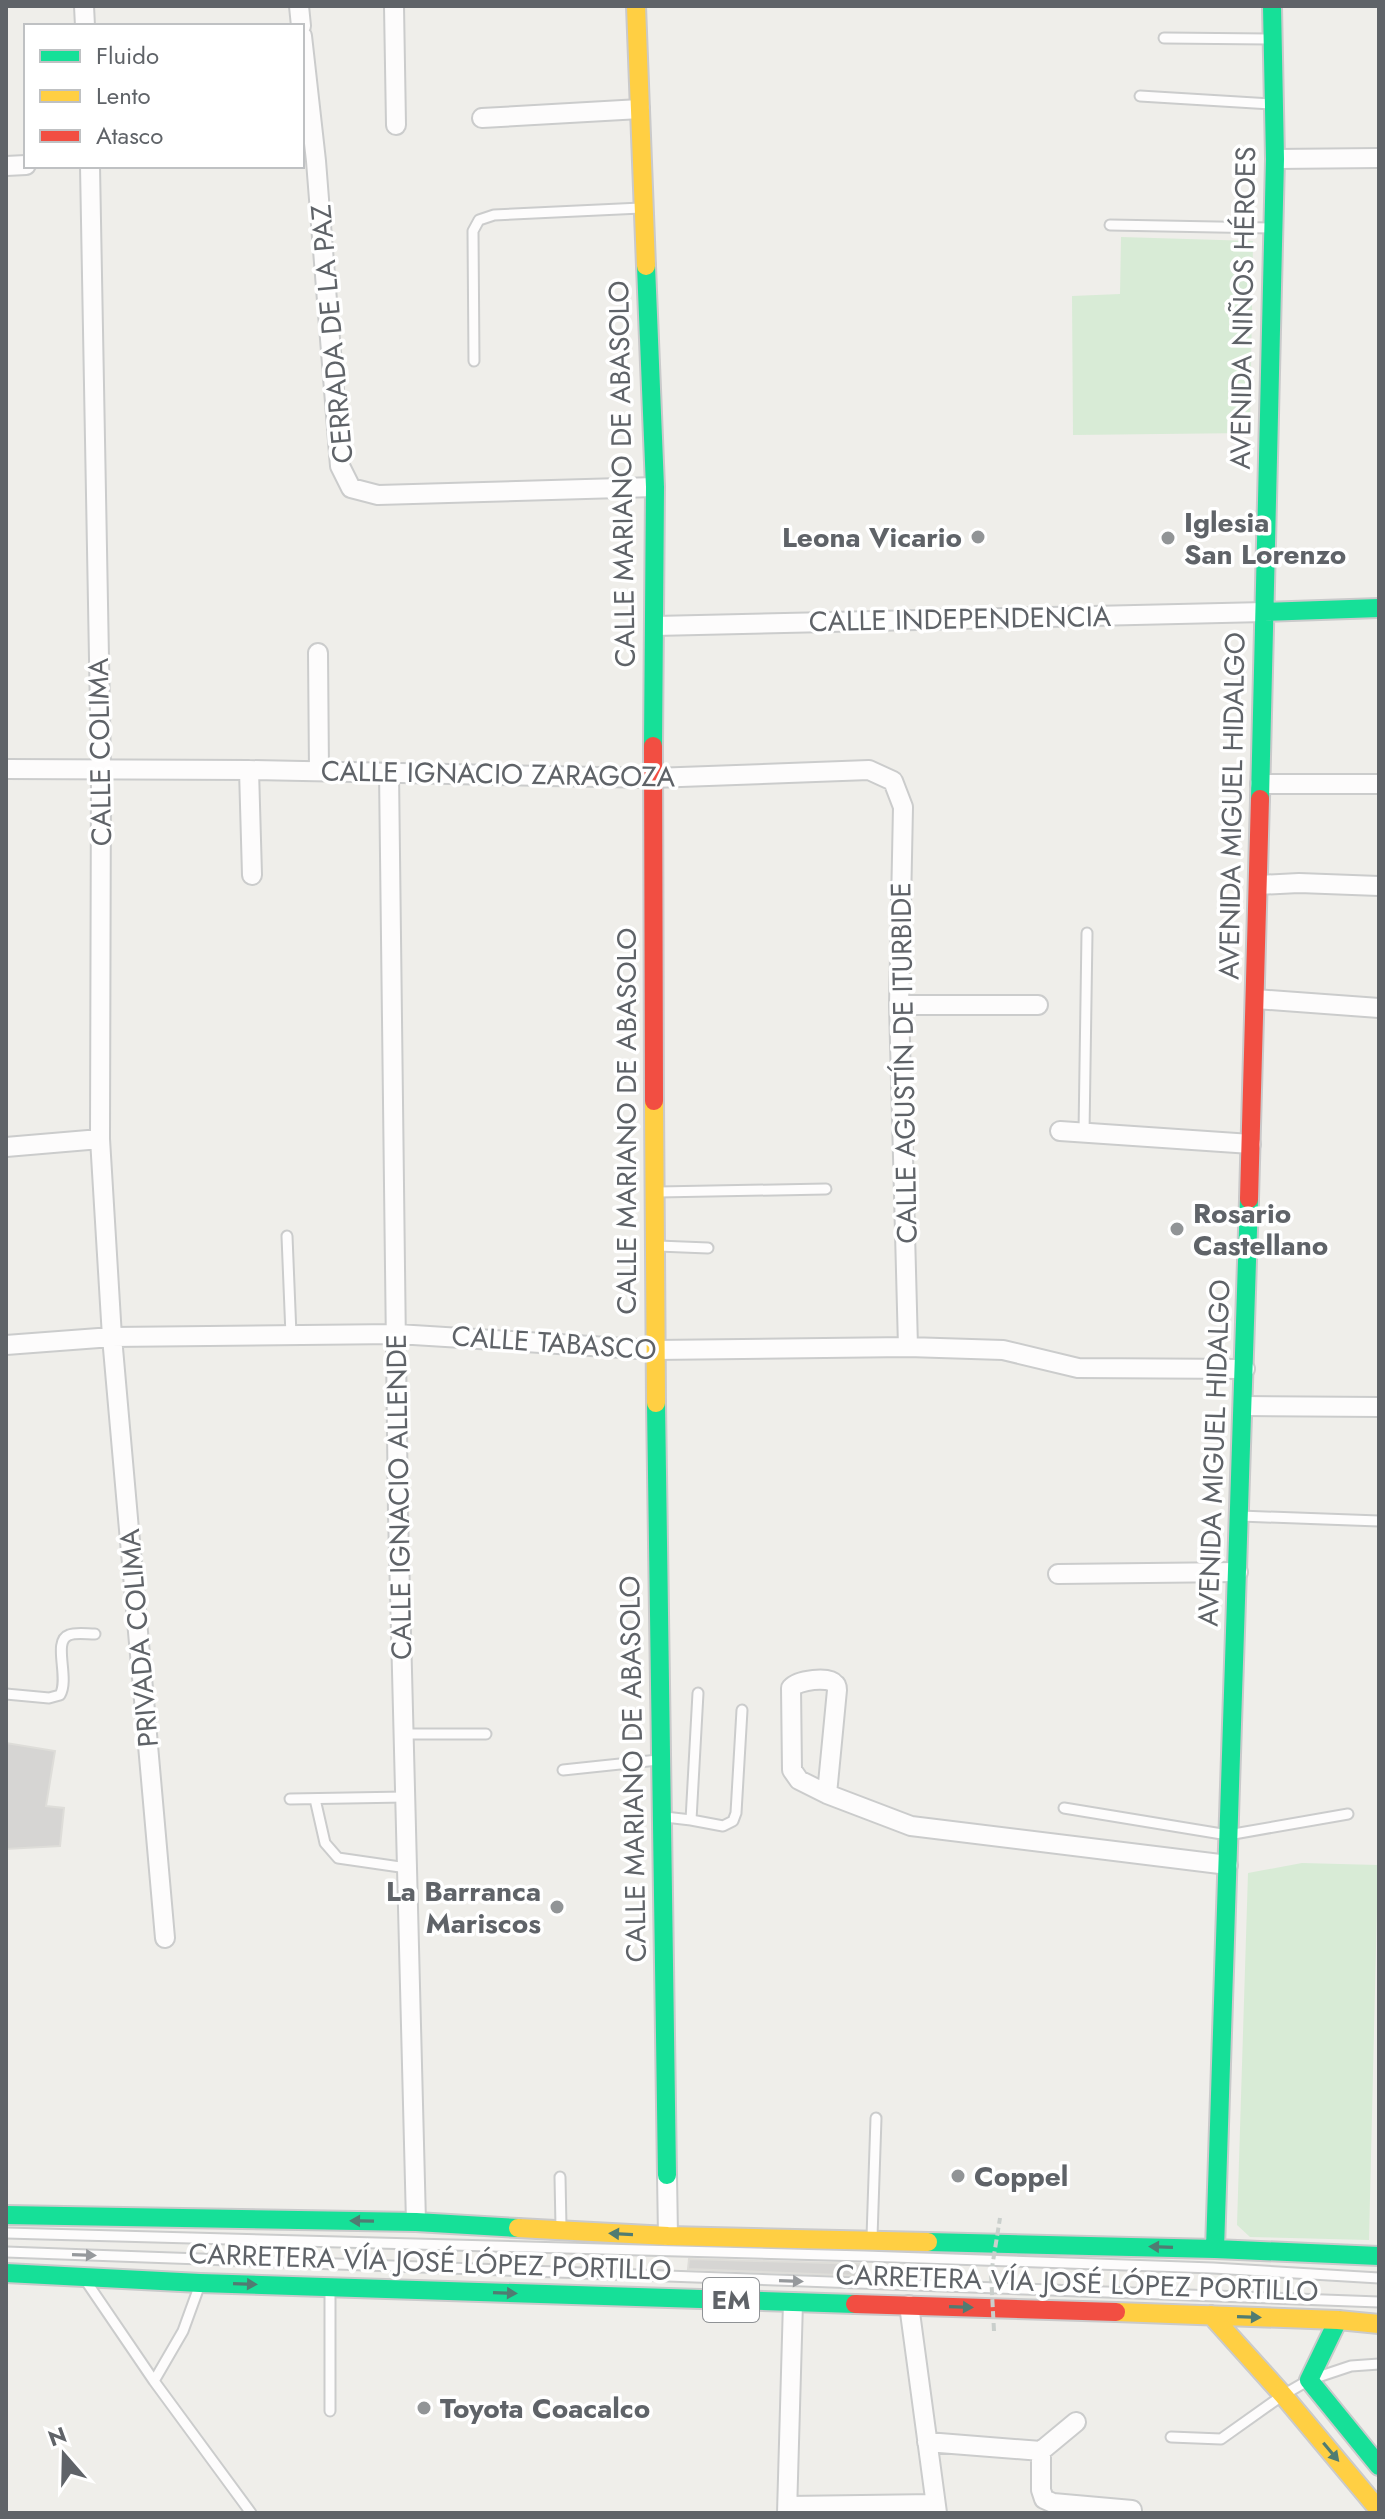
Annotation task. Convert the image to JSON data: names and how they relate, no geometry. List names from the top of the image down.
{
  "streets": {
    "street": [
      "AVENIDA NIÑOS HÉROES",
      "CERRADA DE LA PAZ",
      "CALLE MARIANO DE ABASOLO",
      "CALLE INDEPENDENCIA",
      "CALLE COLIMA",
      "CALLE IGNACIO ZARAGOZA",
      "AVENIDA MIGUEL HIDALGO",
      "CALLE AGUSTÍN DE ITURBIDE",
      "CALLE TABASCO",
      "CALLE IGNACIO ALLENDE",
      "PRIVADA COLIMA",
      "CARRETERA VÍA JOSÉ LÓPEZ PORTILLO",
      "EM"
    ]
  },
  "crossings": [
    ["AVENIDA NIÑOS HÉROES", "CALLE INDEPENDENCIA"],
    ["AVENIDA NIÑOS HÉROES", "AVENIDA MIGUEL HIDALGO"],
    ["CERRADA DE LA PAZ", "CALLE MARIANO DE ABASOLO"],
    ["CALLE MARIANO DE ABASOLO", "CALLE INDEPENDENCIA"],
    ["CALLE MARIANO DE ABASOLO", "CALLE IGNACIO ZARAGOZA"],
    ["CALLE MARIANO DE ABASOLO", "CALLE TABASCO"],
    ["CALLE MARIANO DE ABASOLO", "CARRETERA VÍA JOSÉ LÓPEZ PORTILLO"],
    ["CALLE INDEPENDENCIA", "AVENIDA MIGUEL HIDALGO"],
    ["CALLE COLIMA", "CALLE IGNACIO ZARAGOZA"],
    ["CALLE COLIMA", "CALLE TABASCO"],
    ["CALLE COLIMA", "PRIVADA COLIMA"],
    ["CALLE IGNACIO ZARAGOZA", "CALLE AGUSTÍN DE ITURBIDE"],
    ["CALLE IGNACIO ZARAGOZA", "CALLE IGNACIO ALLENDE"],
    ["AVENIDA MIGUEL HIDALGO", "CALLE TABASCO"],
    ["AVENIDA MIGUEL HIDALGO", "CARRETERA VÍA JOSÉ LÓPEZ PORTILLO"],
    ["CALLE AGUSTÍN DE ITURBIDE", "CALLE TABASCO"],
    ["CALLE TABASCO", "CALLE IGNACIO ALLENDE"],
    ["CALLE TABASCO", "PRIVADA COLIMA"],
    ["CALLE IGNACIO ALLENDE", "CARRETERA VÍA JOSÉ LÓPEZ PORTILLO"]
  ],
  "places": [
    "Leona Vicario",
    "Iglesia San Lorenzo",
    "Rosario Castellano",
    "La Barranca Mariscos",
    "Coppel",
    "Toyota Coacalco"
  ],
  "legend": ["Fluido", "Lento", "Atasco"],
  "north": "top"
}
